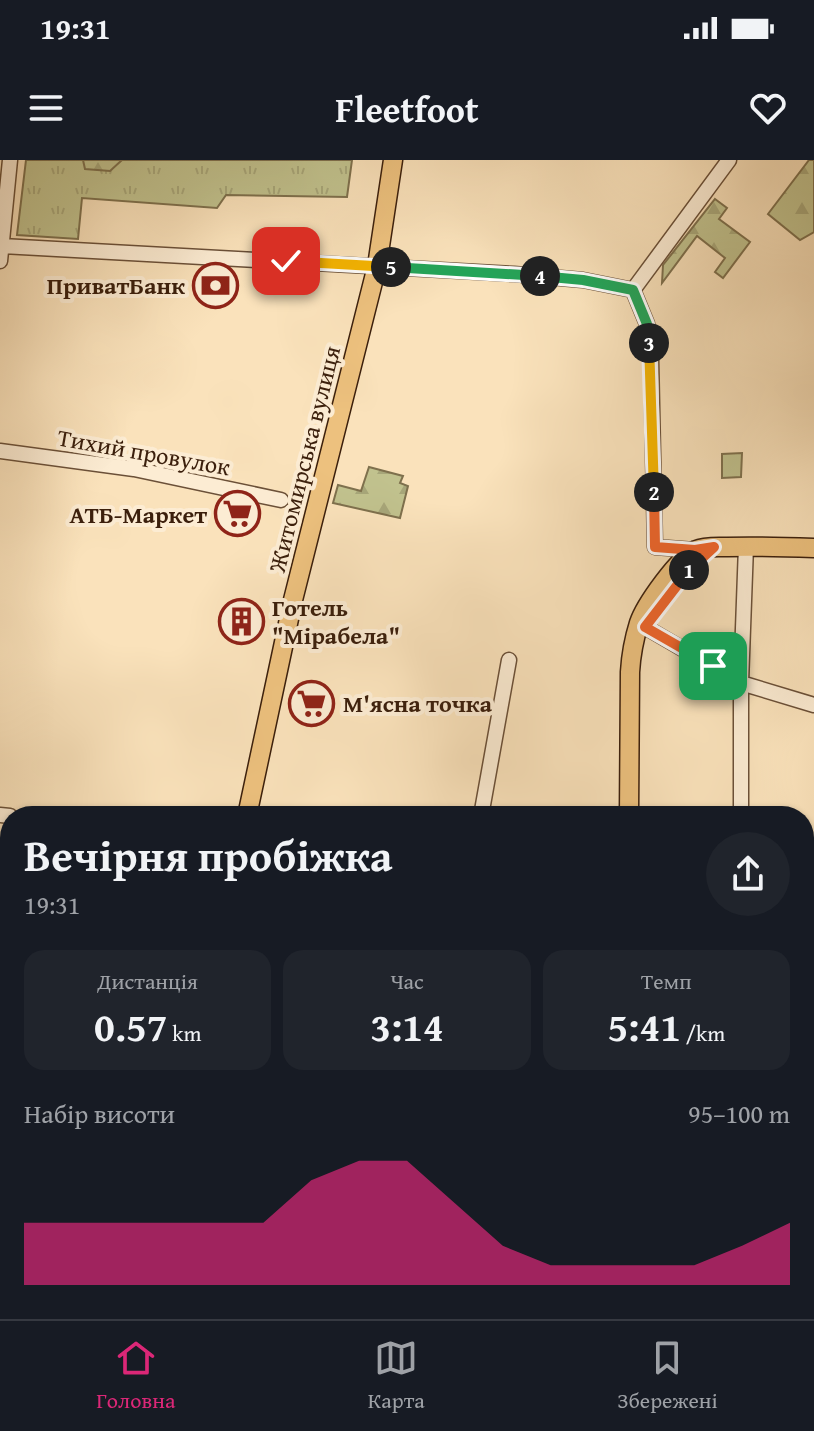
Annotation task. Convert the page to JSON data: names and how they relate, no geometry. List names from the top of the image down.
{
  "streets": {
    "main road": ["Житомирська вулиця"],
    "street": ["Тихий провулок"]
  },
  "places": {
    "bank": ["ПриватБанк"],
    "supermarket": ["АТБ-Маркет", "М'ясна точка"],
    "building": ["Готель \"Мірабела\""]
  },
  "page": {
    "status": "19:31",
    "header": "Fleetfoot",
    "pins": [
      "5",
      "4",
      "3",
      "2",
      "1"
    ],
    "heading": ["Вечірня пробіжка", "19:31"],
    "stats": [
      ["Дистанція", "0.57 km"],
      ["Час", "3:14"],
      ["Темп", "5:41 /km"]
    ],
    "chart": ["Набір висоти", "95–100 m"],
    "tabs": ["Головна", "Карта", "Збережені"]
  }
}
